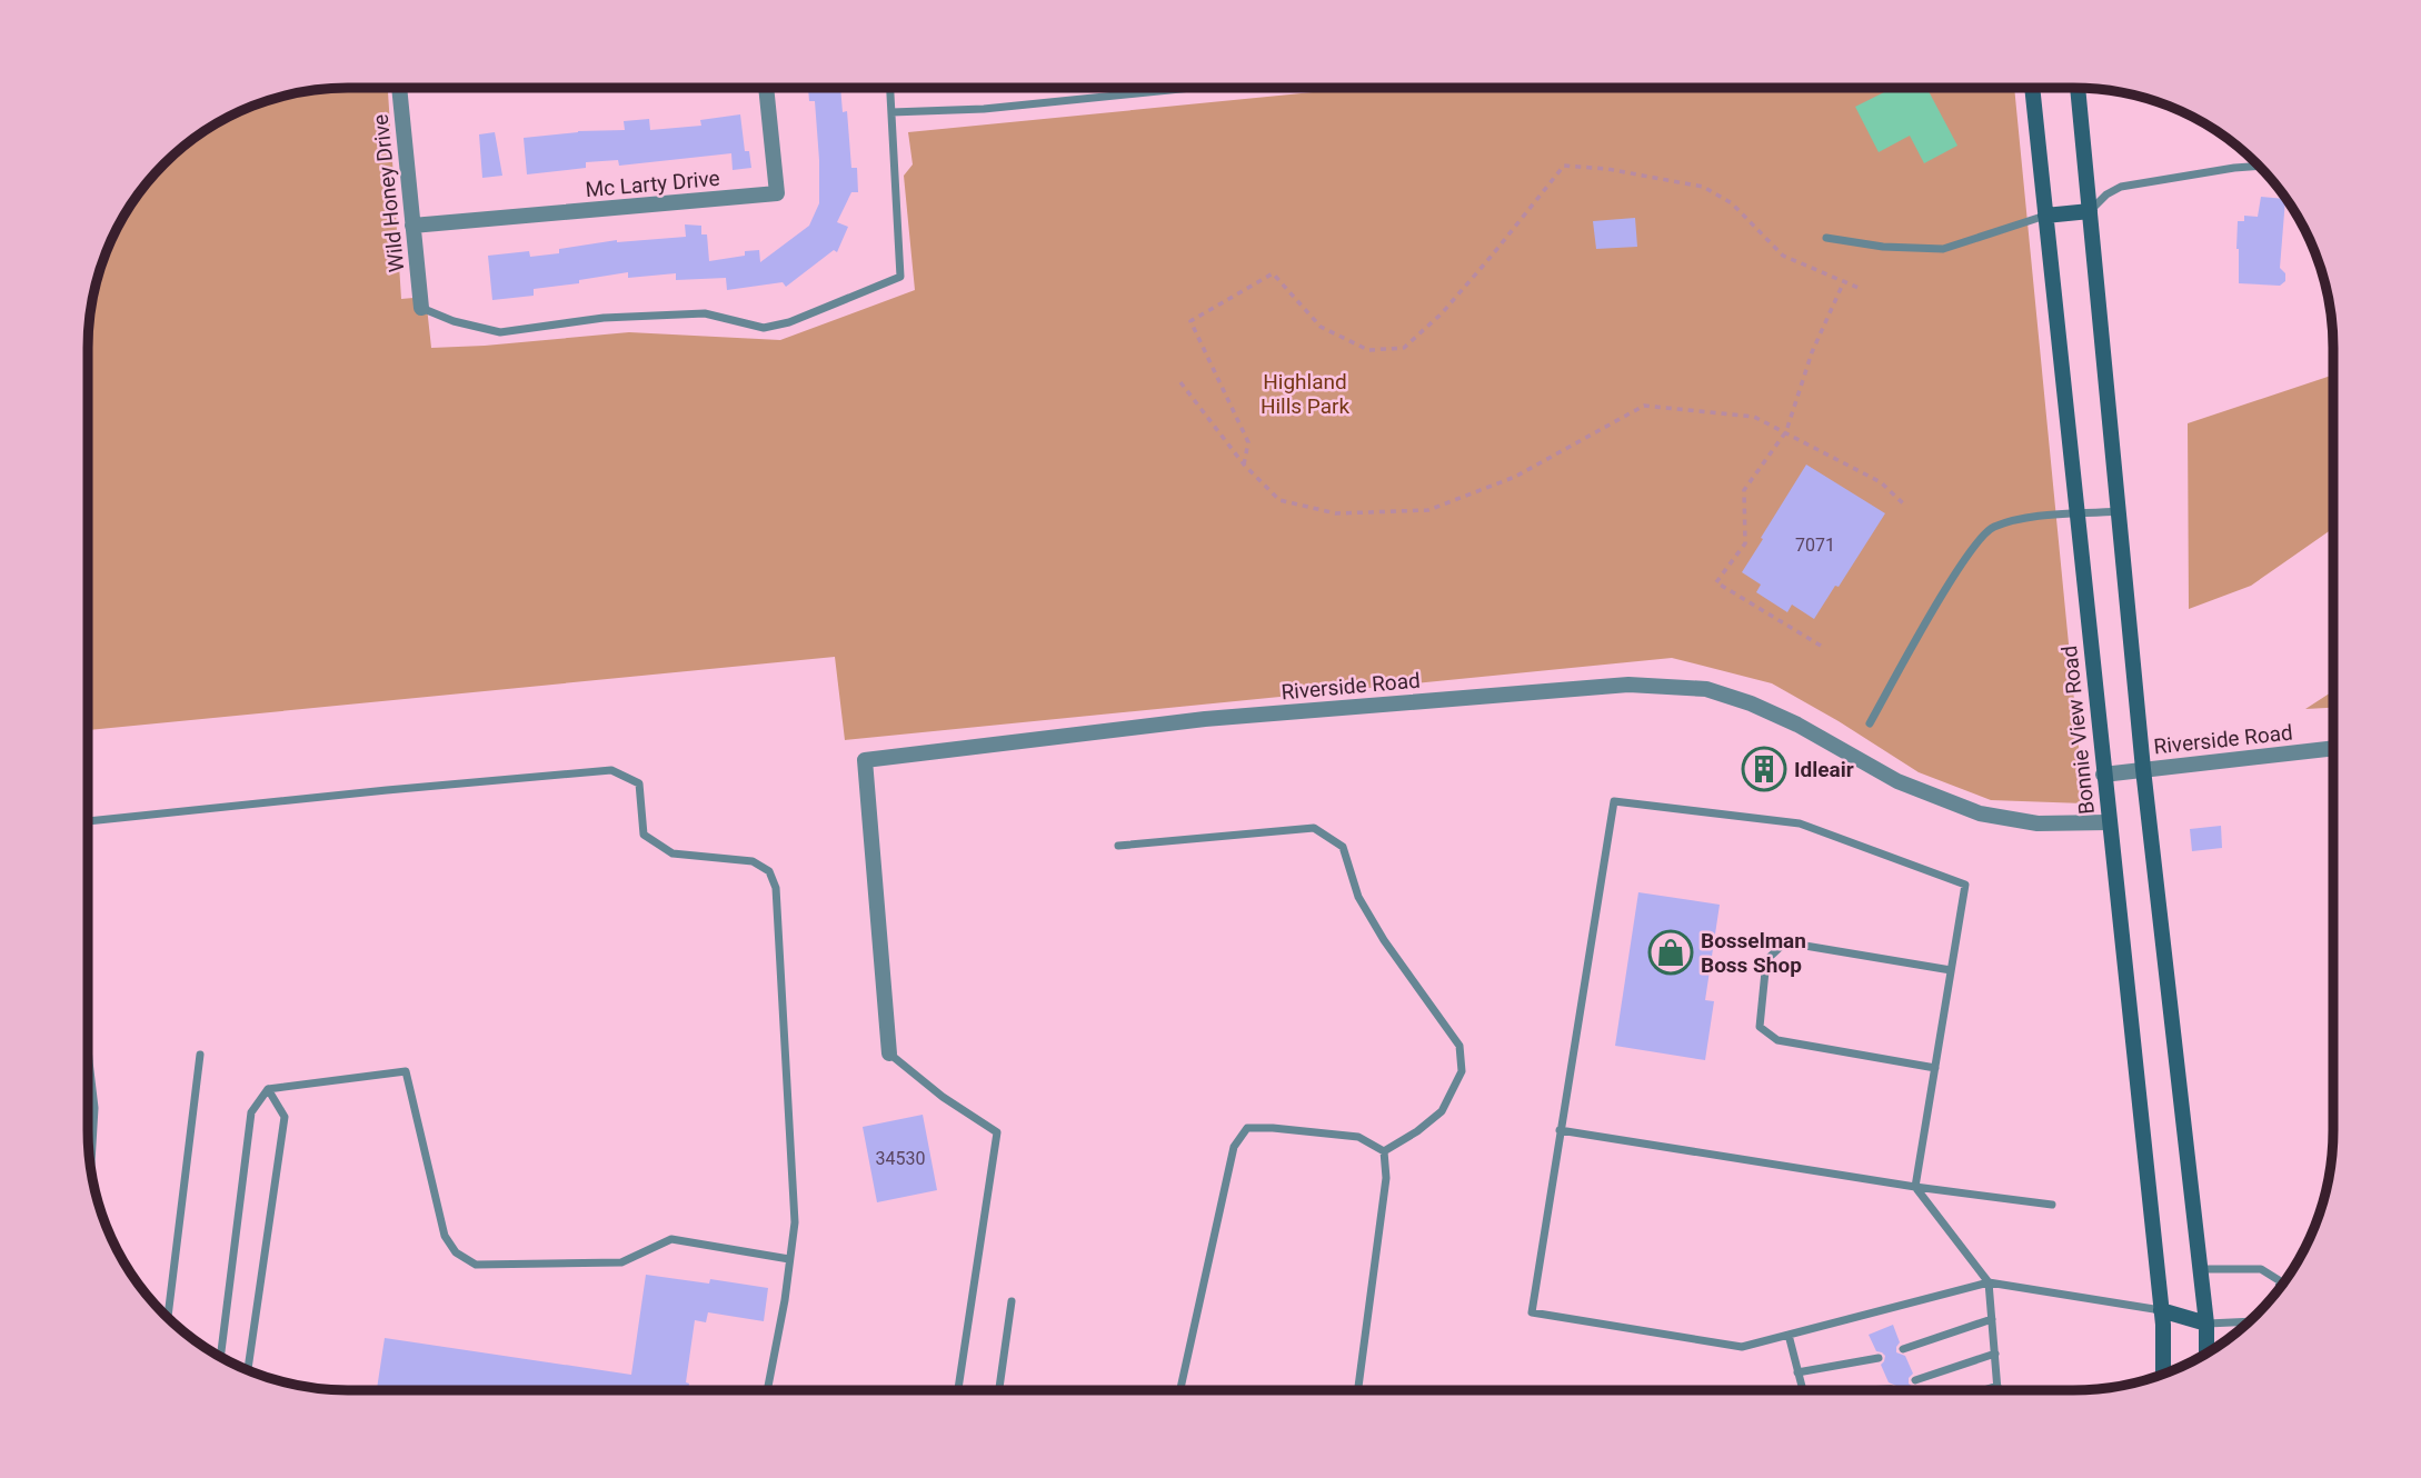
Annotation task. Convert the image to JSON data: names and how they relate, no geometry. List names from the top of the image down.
{
  "streets": {
    "main road": ["Bonnie View Road"],
    "street": ["Mc Larty Drive", "Wild Honey Drive", "Riverside Road"]
  },
  "crossings": [
    ["Mc Larty Drive", "Wild Honey Drive"],
    ["Riverside Road", "Bonnie View Road"]
  ],
  "parks": ["Highland Hills Park"],
  "places": {
    "building": ["Idleair"],
    "shop": ["Bosselman Boss Shop"]
  },
  "house_numbers": ["7071", "34530"]
}
